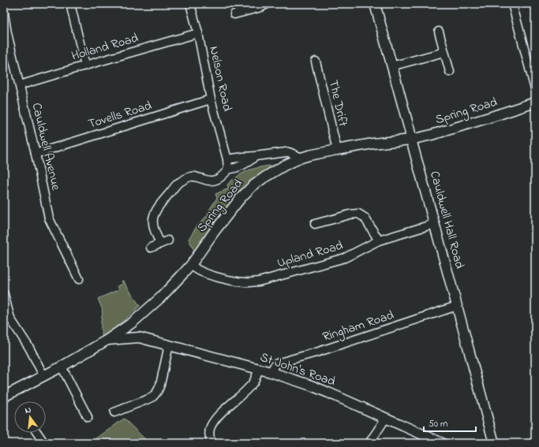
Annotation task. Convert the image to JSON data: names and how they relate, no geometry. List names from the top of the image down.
{
  "streets": {
    "street": [
      "Holland Road",
      "Nelson Road",
      "The Drift",
      "Spring Road",
      "Tovells Road",
      "Cauldwell Avenue",
      "Cauldwell Hall Road",
      "Upland Road",
      "Ringham Road",
      "St John's Road"
    ]
  },
  "crossings": [
    ["Holland Road", "Nelson Road"],
    ["Holland Road", "Cauldwell Avenue"],
    ["Nelson Road", "Tovells Road"],
    ["The Drift", "Spring Road"],
    ["Spring Road", "Cauldwell Hall Road"],
    ["Spring Road", "Upland Road"],
    ["Spring Road", "St John's Road"],
    ["Tovells Road", "Cauldwell Avenue"],
    ["Cauldwell Hall Road", "Upland Road"],
    ["Cauldwell Hall Road", "Ringham Road"],
    ["Ringham Road", "St John's Road"]
  ],
  "scale_bar": "50 m",
  "north": "top"
}
